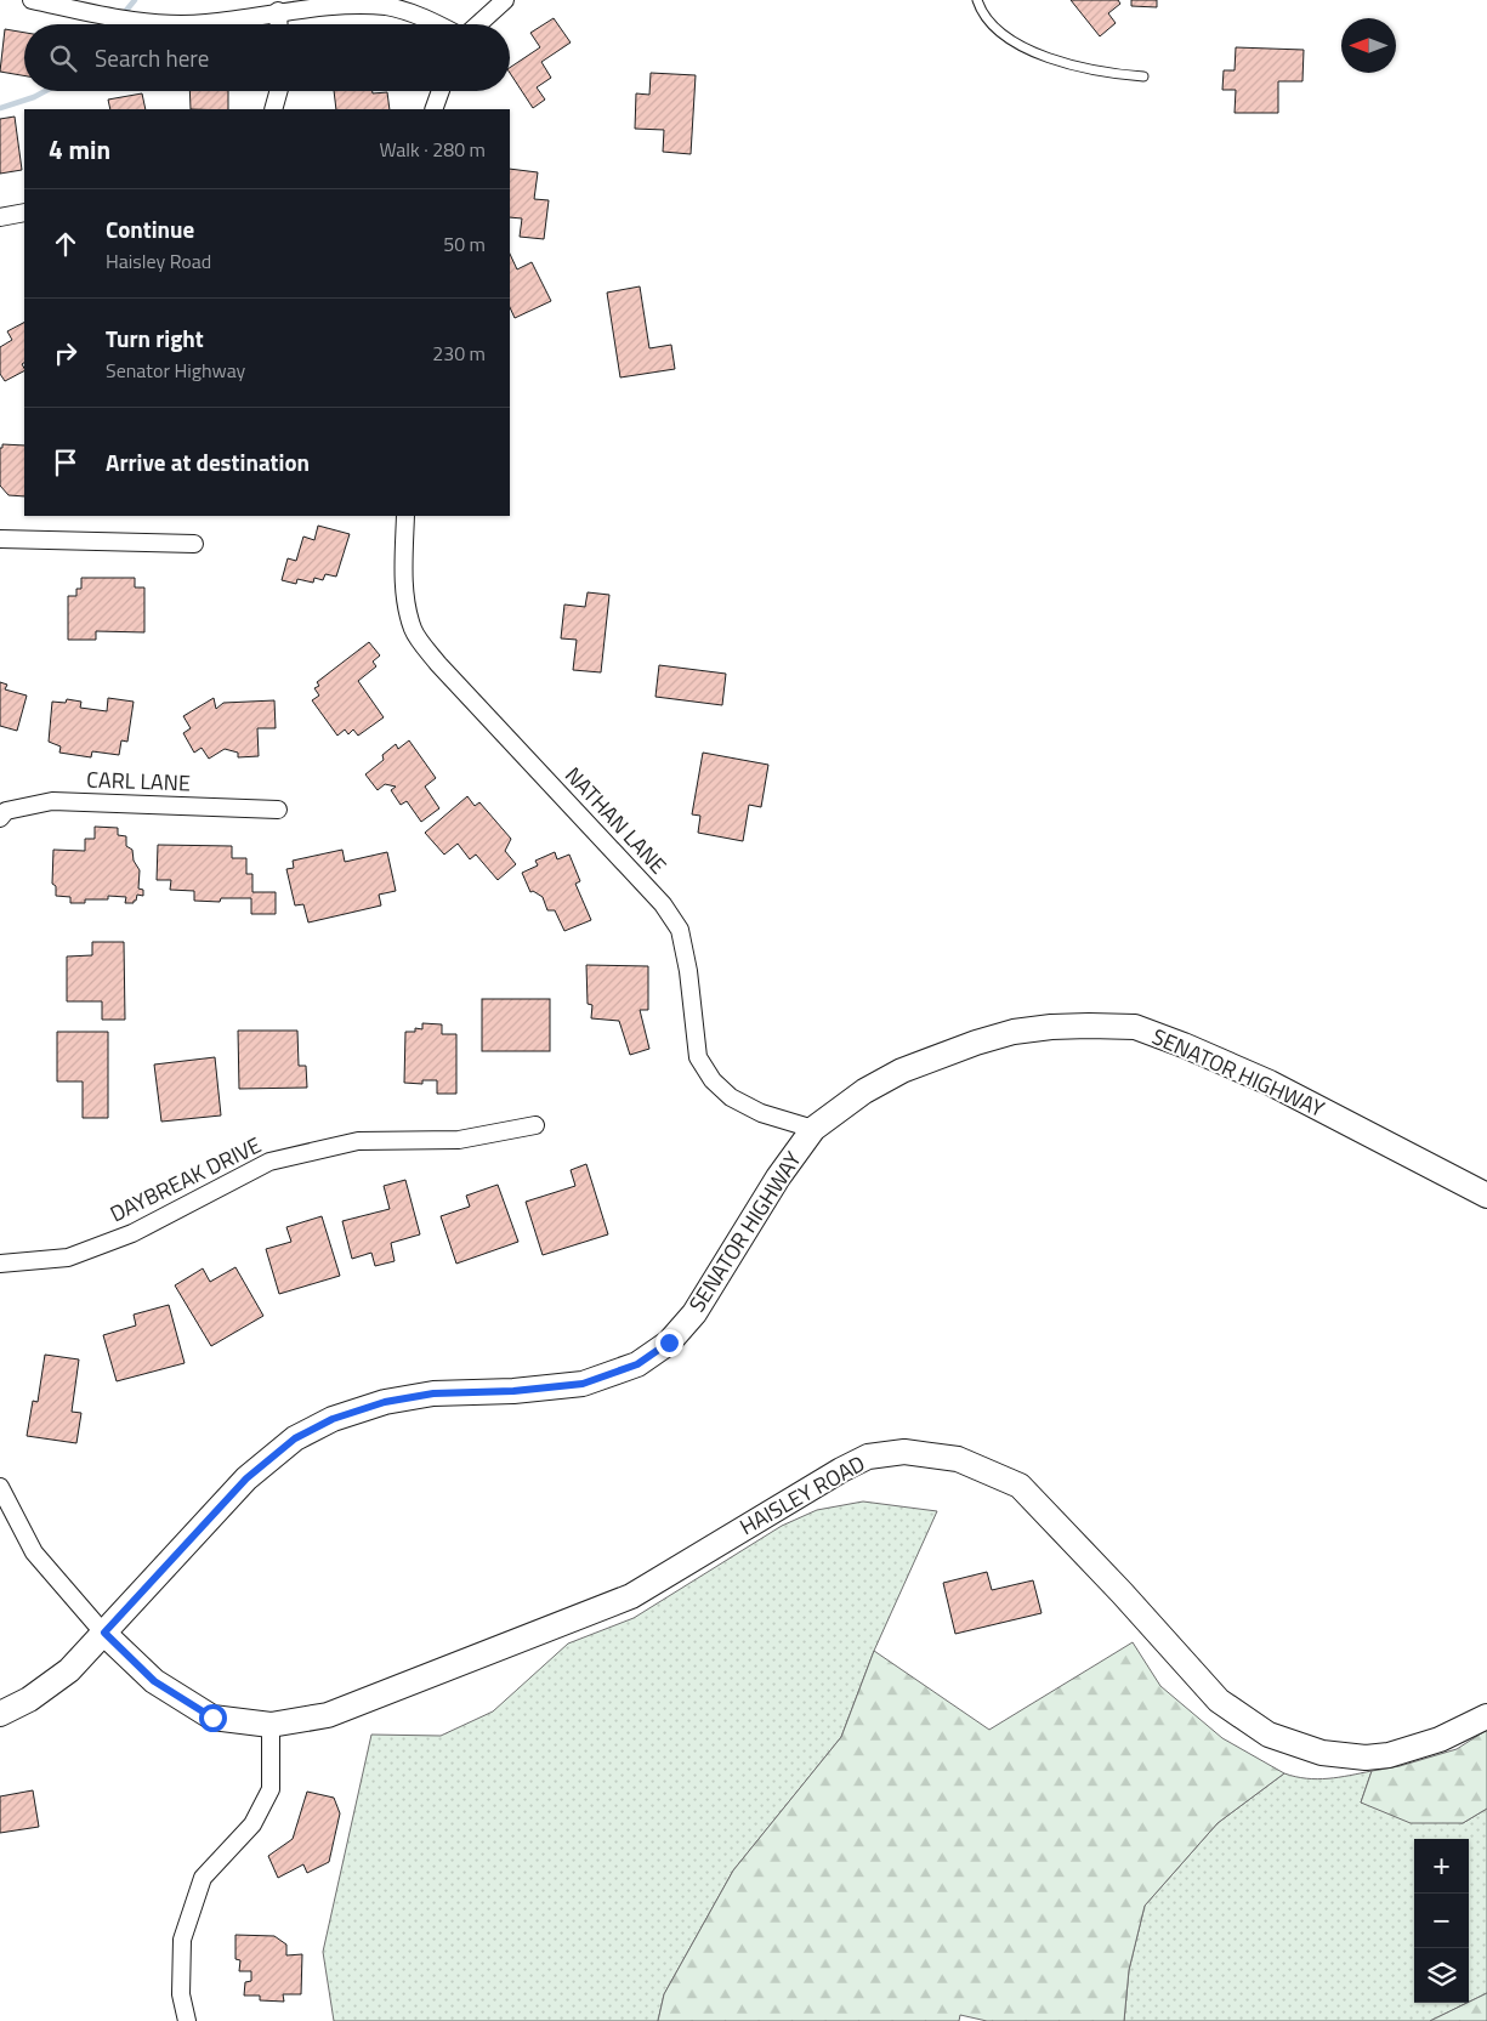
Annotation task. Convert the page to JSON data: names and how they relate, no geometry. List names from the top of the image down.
{
  "streets": {
    "street": [
      "CARL LANE",
      "NATHAN LANE",
      "SENATOR HIGHWAY",
      "DAYBREAK DRIVE",
      "HAISLEY ROAD"
    ]
  },
  "crossings": [
    ["NATHAN LANE", "SENATOR HIGHWAY"],
    ["SENATOR HIGHWAY", "HAISLEY ROAD"]
  ],
  "north": "left",
  "page": {
    "search": "Search here",
    "heading": ["4 min", "Walk · 280 m"],
    "list": [
      ["Continue", "Haisley Road", "50 m"],
      ["Turn right", "Senator Highway", "230 m"],
      "Arrive at destination"
    ],
    "map_buttons": ["+", "−"]
  }
}
